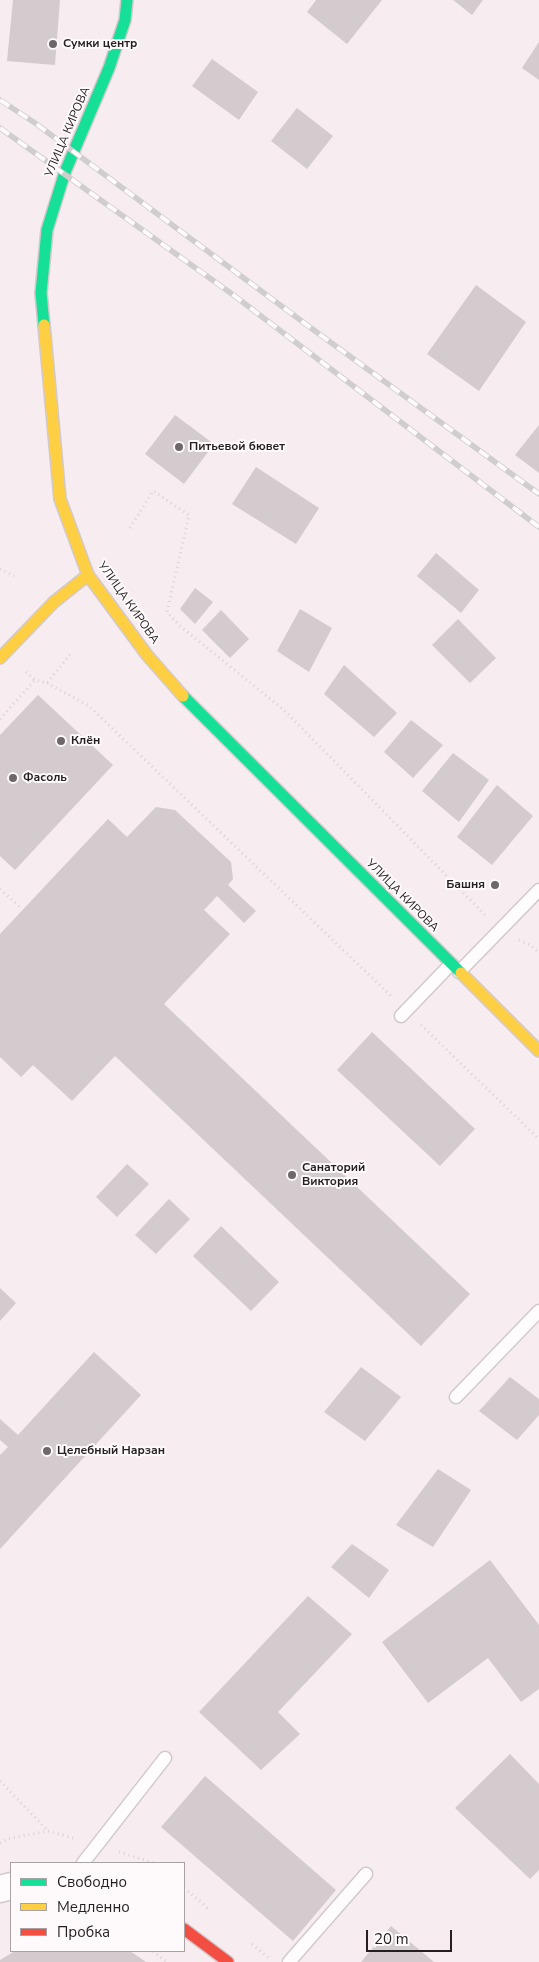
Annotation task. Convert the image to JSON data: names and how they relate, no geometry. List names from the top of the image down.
{
  "streets": {
    "street": ["УЛИЦА КИРОВА"]
  },
  "places": [
    "Сумки центр",
    "Питьевой бювет",
    "Клён",
    "Фасоль",
    "Башня",
    "Санаторий Виктория",
    "Целебный Нарзан"
  ],
  "legend": ["Свободно", "Медленно", "Пробка"],
  "scale_bar": "20 m"
}
